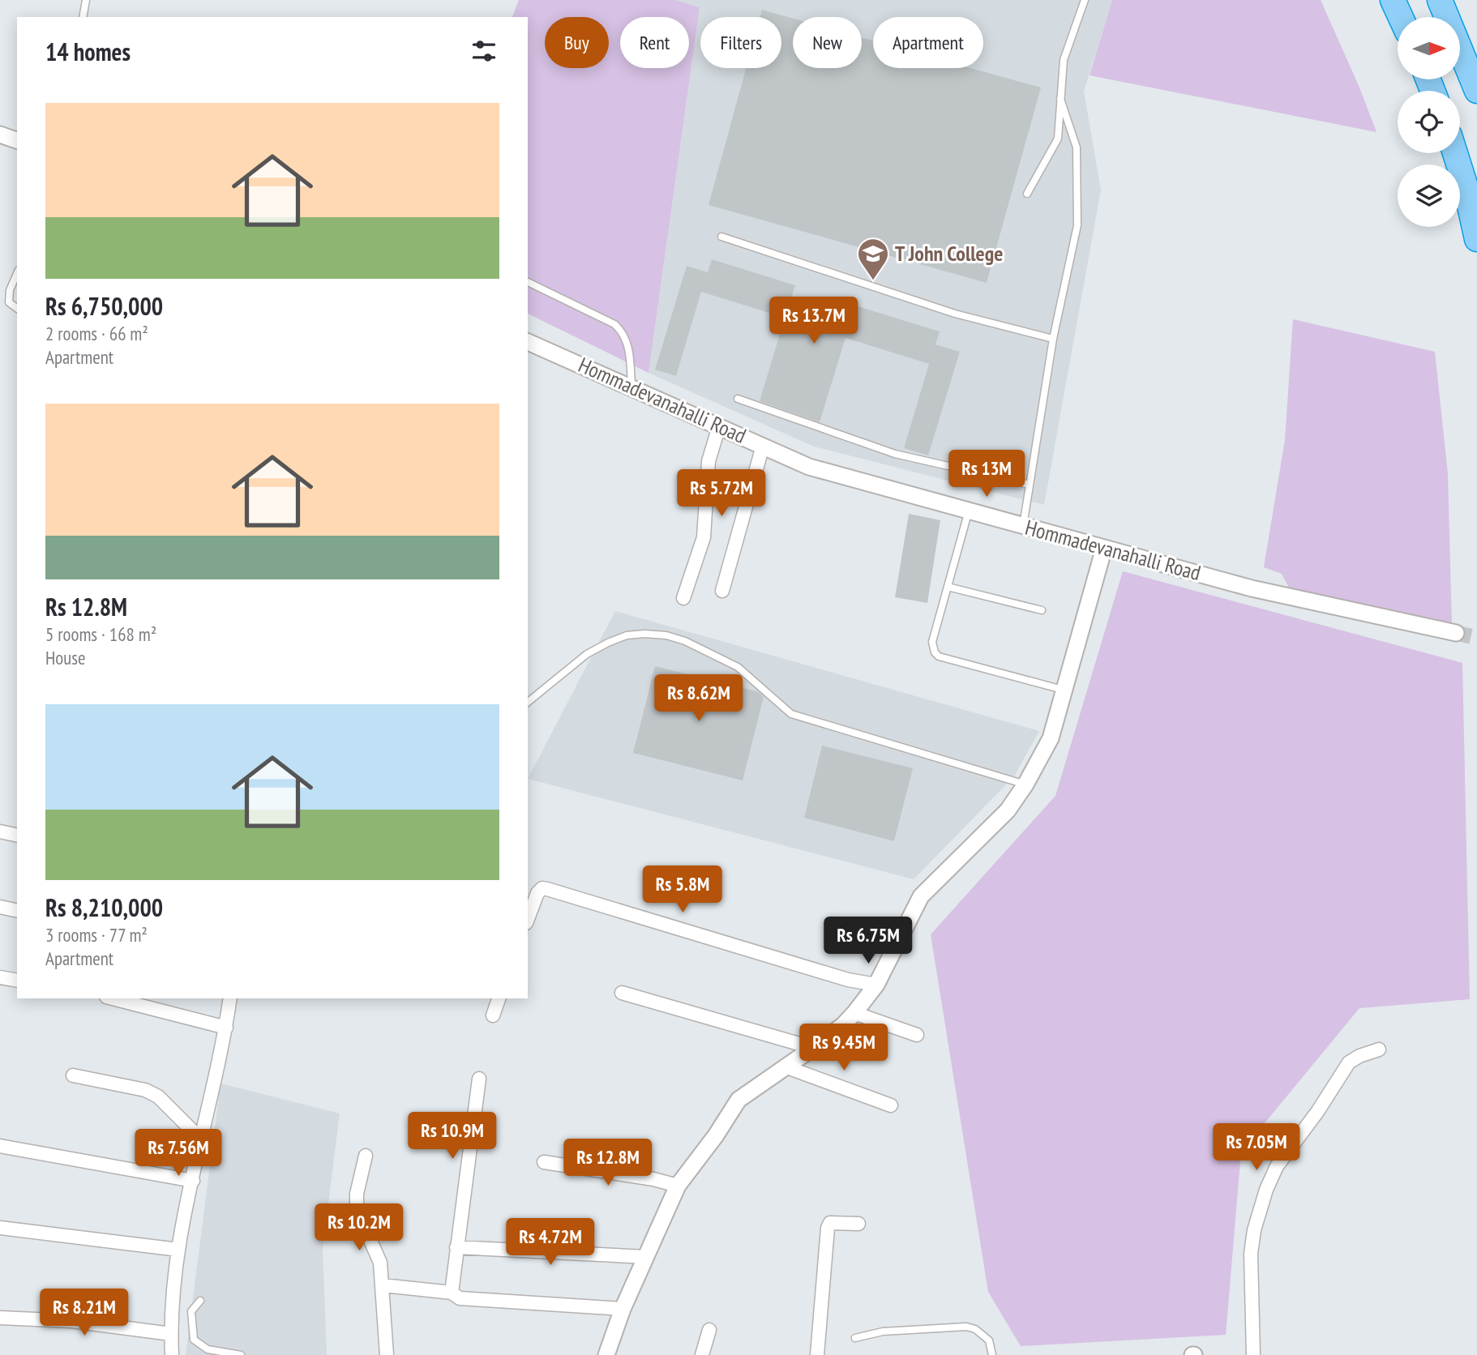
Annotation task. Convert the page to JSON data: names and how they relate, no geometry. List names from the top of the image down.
{
  "streets": {
    "street": ["Hommadevanahalli Road"]
  },
  "places": {
    "school or university": ["T John College"]
  },
  "north": "right",
  "page": {
    "chip": [
      "Buy",
      "Rent",
      "Filters",
      "New",
      "Apartment"
    ],
    "heading": "14 homes",
    "list": [
      {
        "name": "Rs 6,750,000",
        "note": "2 rooms · 66 m² · Apartment"
      },
      {
        "name": "Rs 12.8M",
        "note": "5 rooms · 168 m² · House"
      },
      {
        "name": "Rs 8,210,000",
        "note": "3 rooms · 77 m² · Apartment"
      }
    ],
    "price": [
      "Rs 13.7M",
      "Rs 13M",
      "Rs 5.72M",
      "Rs 8.62M",
      "Rs 5.8M",
      "Rs 6.75M",
      "Rs 9.45M",
      "Rs 10.9M",
      "Rs 7.05M",
      "Rs 7.56M",
      "Rs 12.8M",
      "Rs 10.2M",
      "Rs 4.72M",
      "Rs 8.21M"
    ]
  }
}
